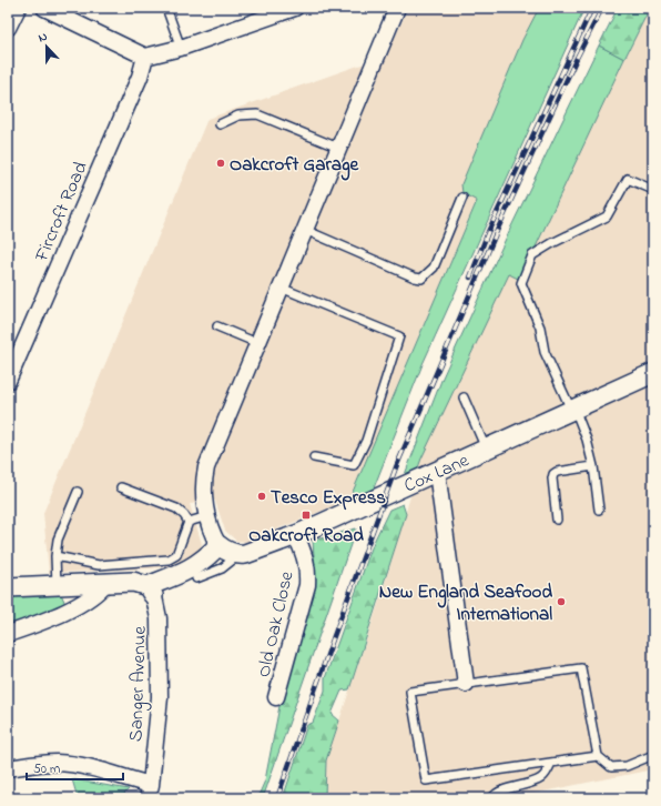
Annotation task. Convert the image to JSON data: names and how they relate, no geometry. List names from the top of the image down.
{
  "streets": {
    "street": [
      "Fircroft Road",
      "Cox Lane",
      "Old Oak Close",
      "Sanger Avenue"
    ]
  },
  "crossings": [
    ["Cox Lane", "Old Oak Close"]
  ],
  "places": {
    "other": ["Oakcroft Garage", "Tesco Express", "New England Seafood International"],
    "transit": ["Oakcroft Road"]
  },
  "scale_bar": "50 m",
  "north": "top"
}
